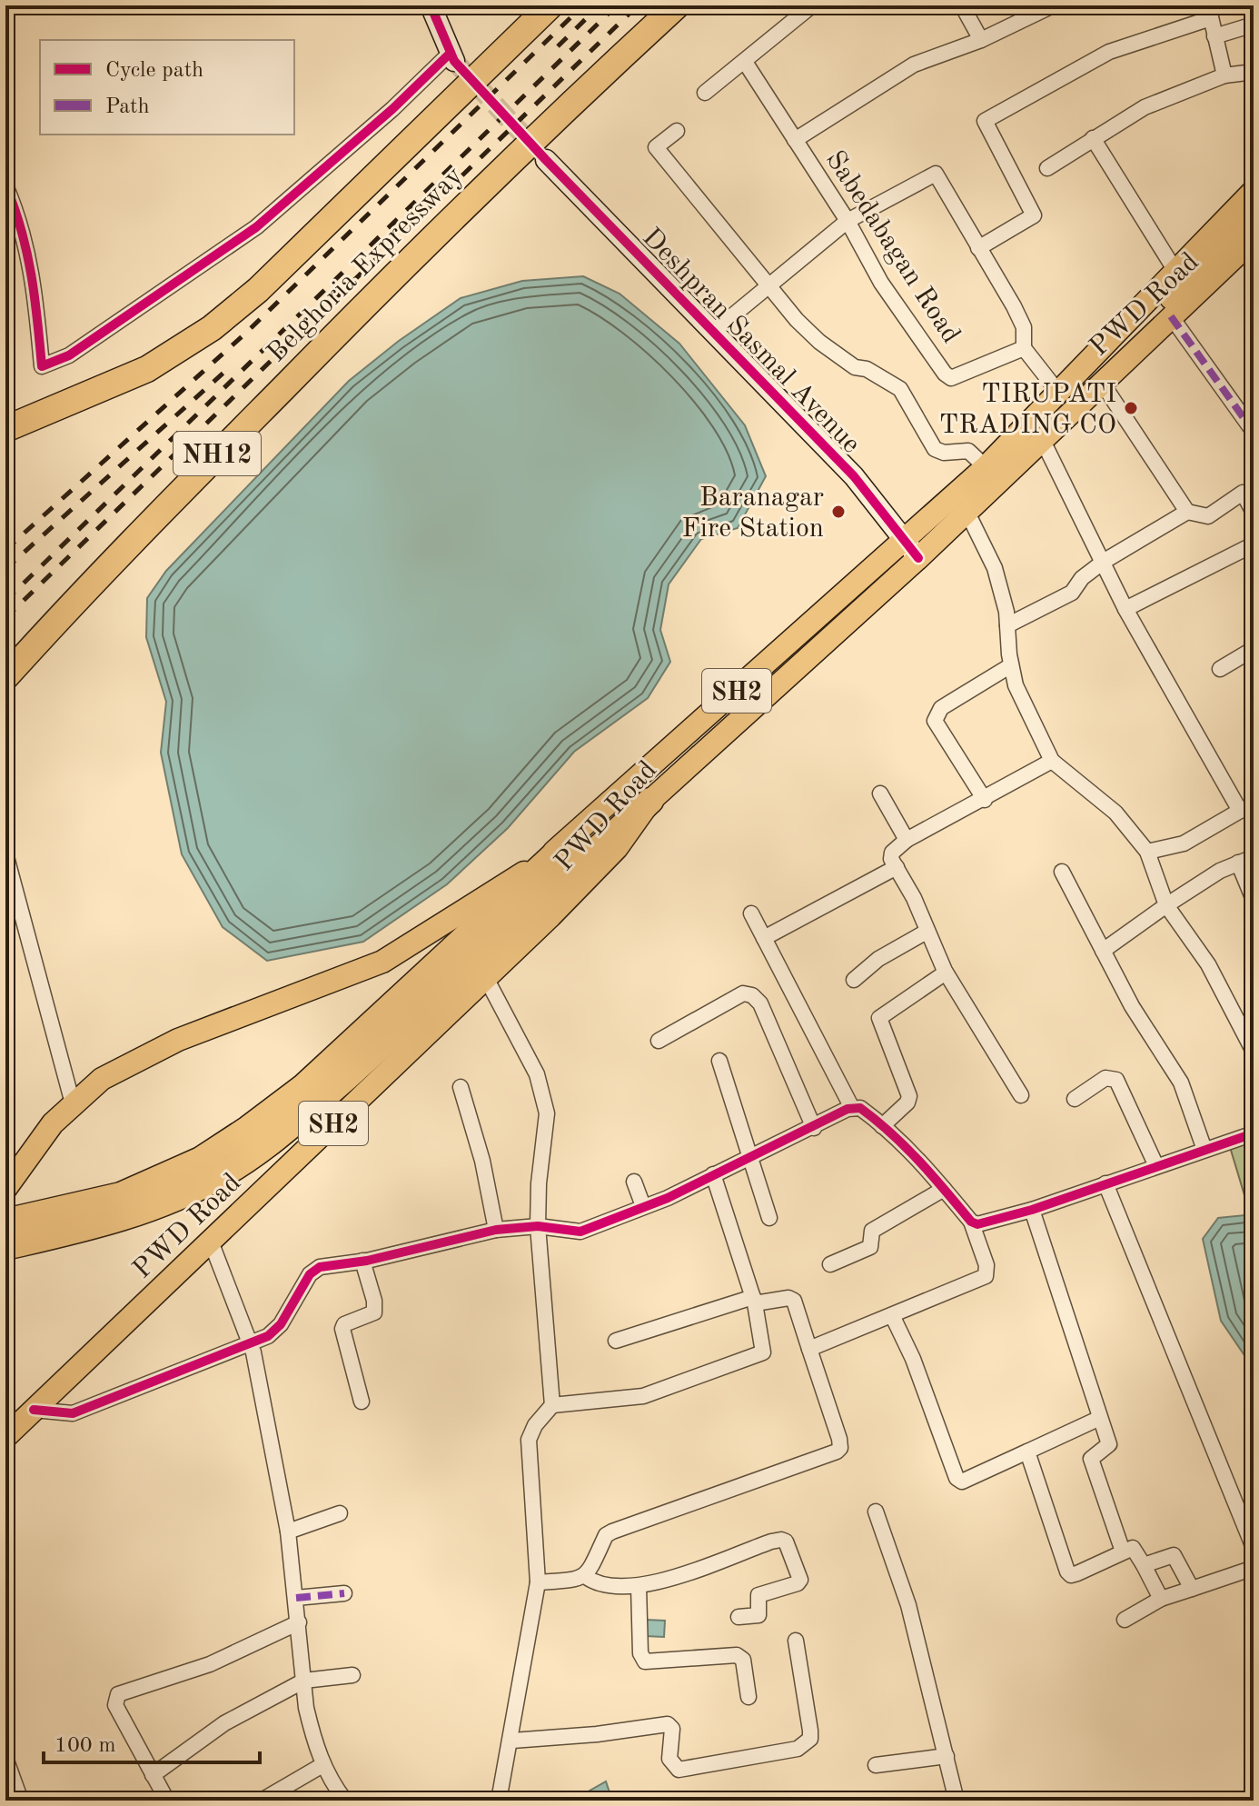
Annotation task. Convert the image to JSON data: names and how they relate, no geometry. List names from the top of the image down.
{
  "streets": {
    "highway": ["Belghoria Expressway", "NH12"],
    "main road": ["PWD Road", "SH2"],
    "street": ["Sabedabagan Road", "Deshpran Sasmal Avenue"]
  },
  "crossings": [
    ["Belghoria Expressway", "NH12"],
    ["PWD Road", "Deshpran Sasmal Avenue"]
  ],
  "places": ["TIRUPATI TRADING CO", "Baranagar Fire Station"],
  "legend": ["Cycle path", "Path"],
  "scale_bar": "100 m"
}
